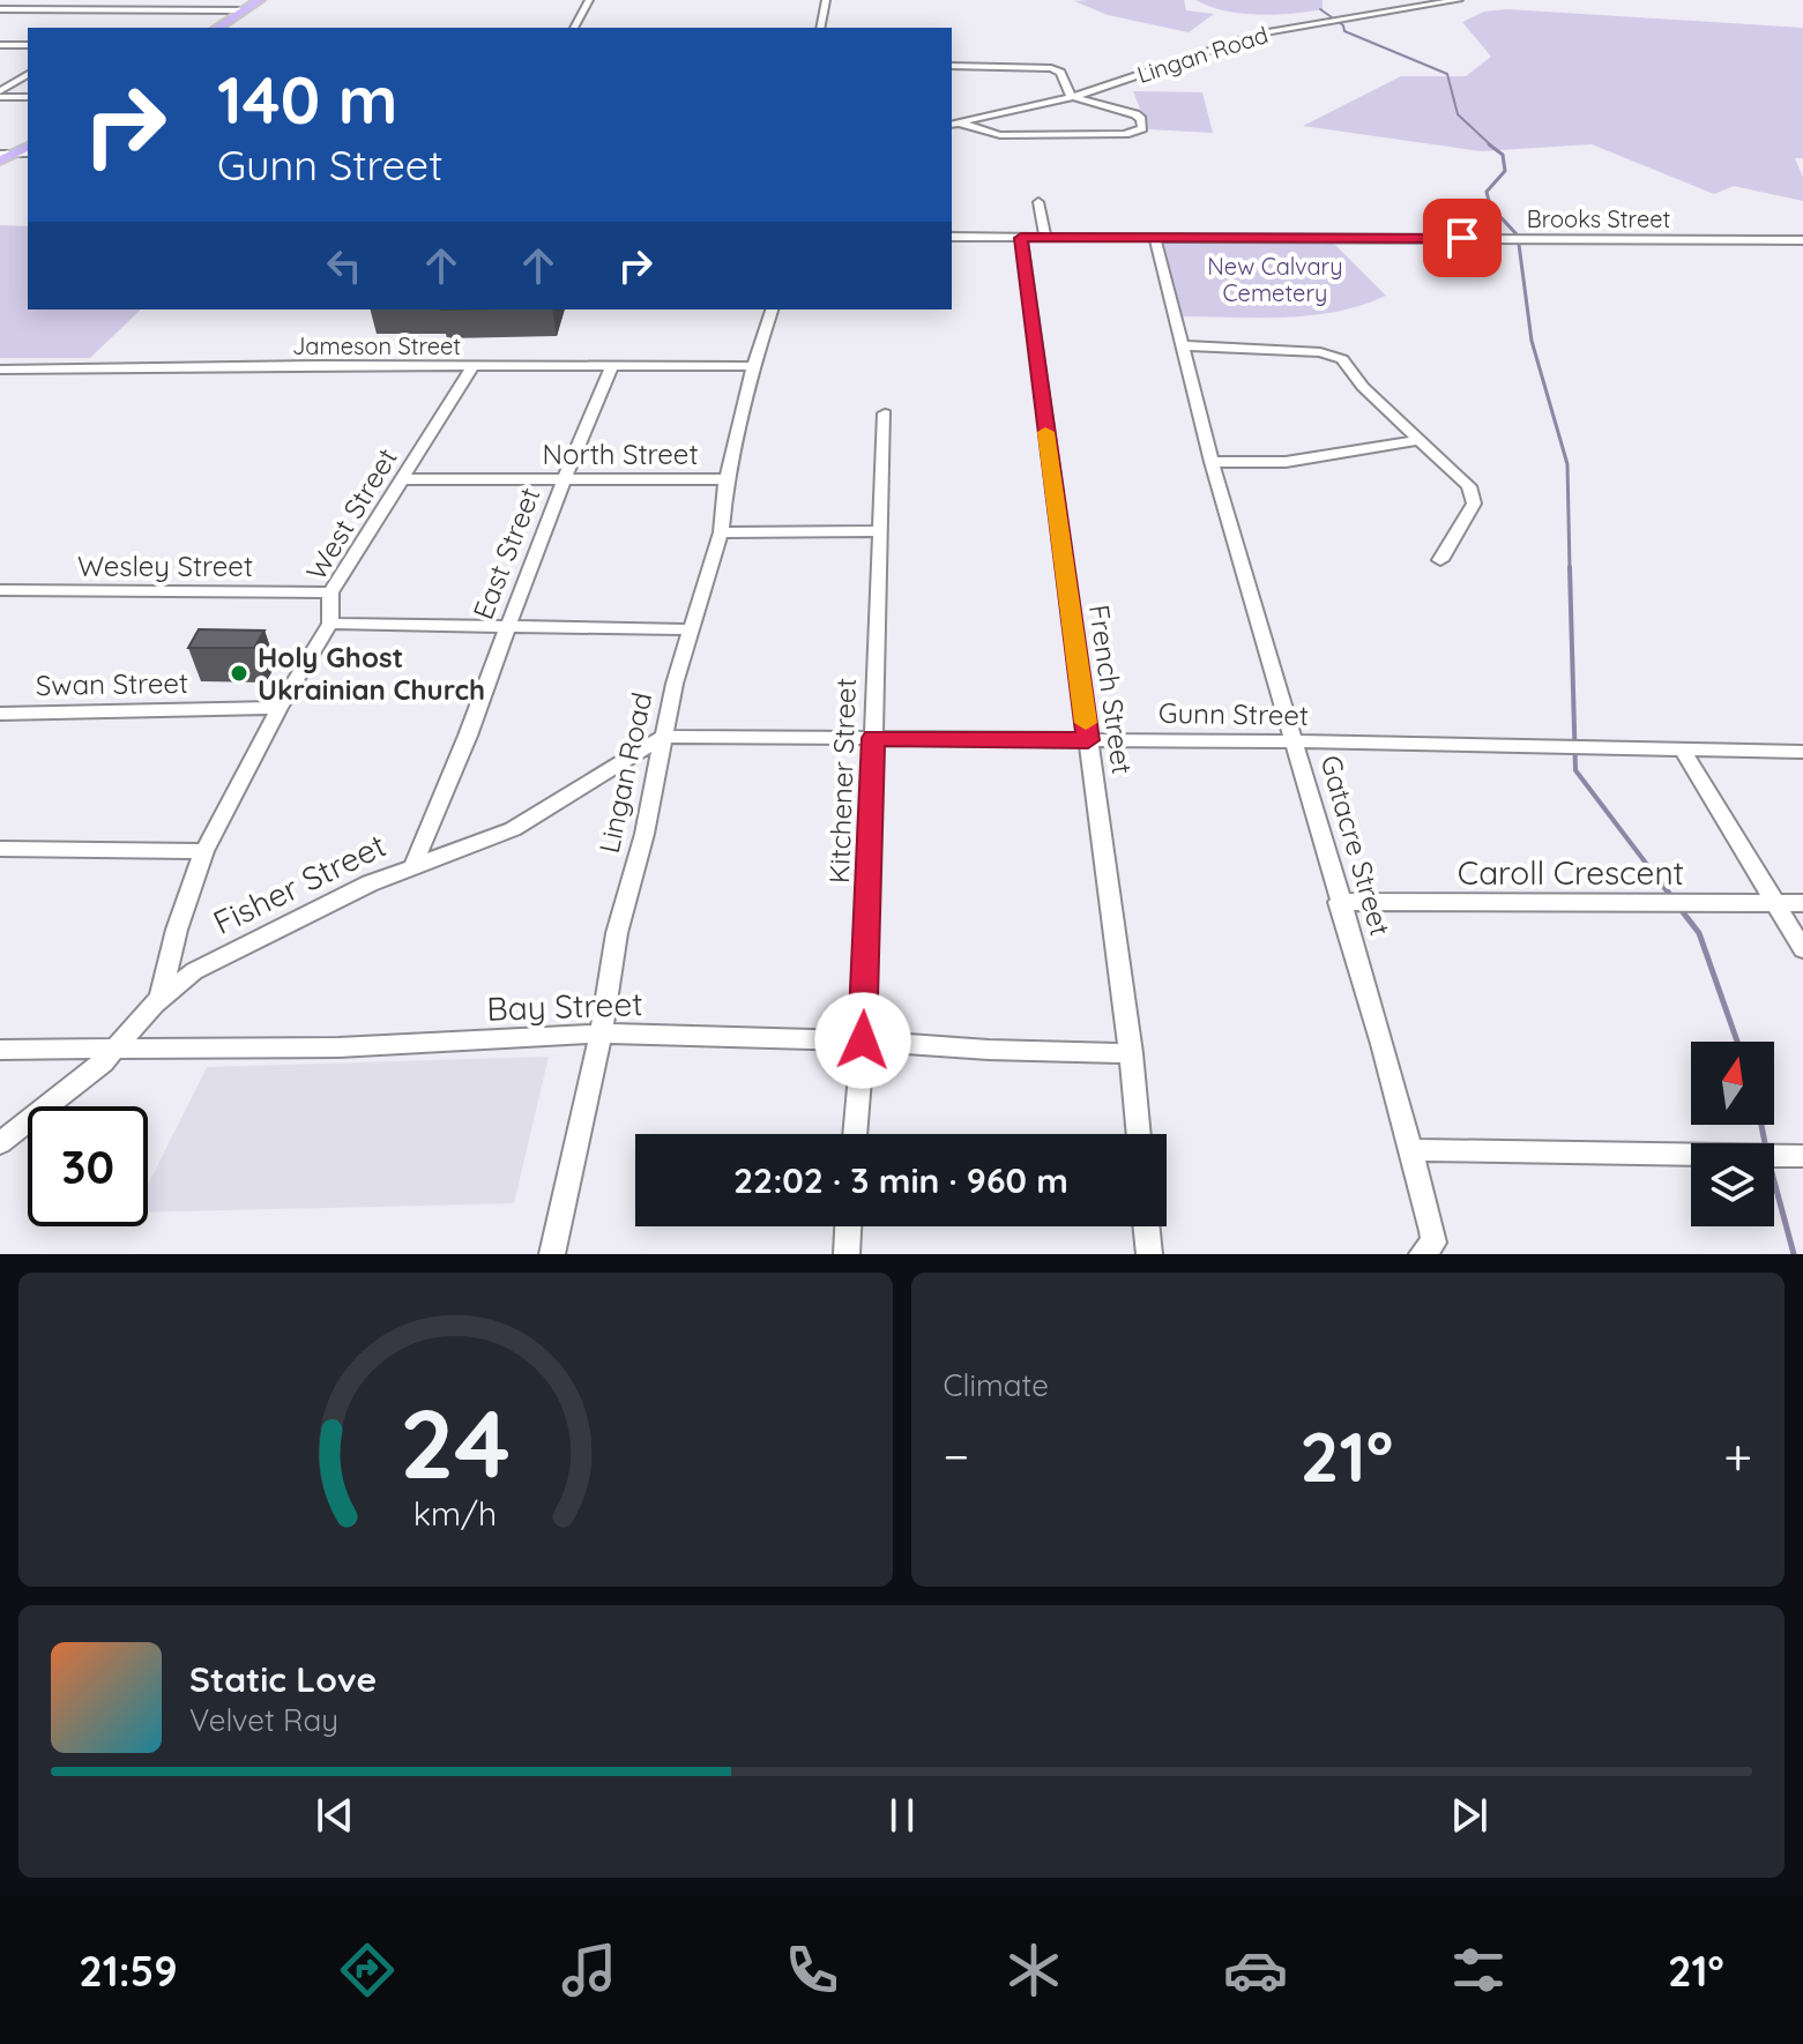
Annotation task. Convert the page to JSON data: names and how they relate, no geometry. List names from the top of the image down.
{
  "streets": {
    "street": [
      "Lingan Road",
      "Brooks Street",
      "Jameson Street",
      "North Street",
      "West Street",
      "East Street",
      "Wesley Street",
      "Swan Street",
      "French Street",
      "Gunn Street",
      "Kitchener Street",
      "Gatacre Street",
      "Caroll Crescent",
      "Fisher Street",
      "Bay Street"
    ]
  },
  "crossings": [
    ["Lingan Road", "Jameson Street"],
    ["Lingan Road", "North Street"],
    ["Lingan Road", "Gunn Street"],
    ["Lingan Road", "Fisher Street"],
    ["Lingan Road", "Bay Street"],
    ["Brooks Street", "French Street"],
    ["Brooks Street", "Gatacre Street"],
    ["Jameson Street", "West Street"],
    ["Jameson Street", "East Street"],
    ["North Street", "West Street"],
    ["North Street", "East Street"],
    ["West Street", "Wesley Street"],
    ["West Street", "Swan Street"],
    ["West Street", "Fisher Street"],
    ["East Street", "Fisher Street"],
    ["French Street", "Gunn Street"],
    ["French Street", "Bay Street"],
    ["Gunn Street", "Kitchener Street"],
    ["Gunn Street", "Gatacre Street"],
    ["Gunn Street", "Fisher Street"],
    ["Kitchener Street", "Bay Street"],
    ["Gatacre Street", "Caroll Crescent"],
    ["Fisher Street", "Bay Street"]
  ],
  "parks": ["New Calvary Cemetery"],
  "places": ["Holy Ghost Ukrainian Church"],
  "north": "top",
  "page": {
    "turn": ["140 m", "Gunn Street"],
    "limit": "30",
    "trip": "22:02 · 3 min · 960 m",
    "tile": "Climate",
    "heat": ["−", "21°", "+"],
    "song": ["Static Love", "Velvet Ray"],
    "tabs": ["21:59", "21°"],
    "gauge": ["24", "km/h"]
  }
}
